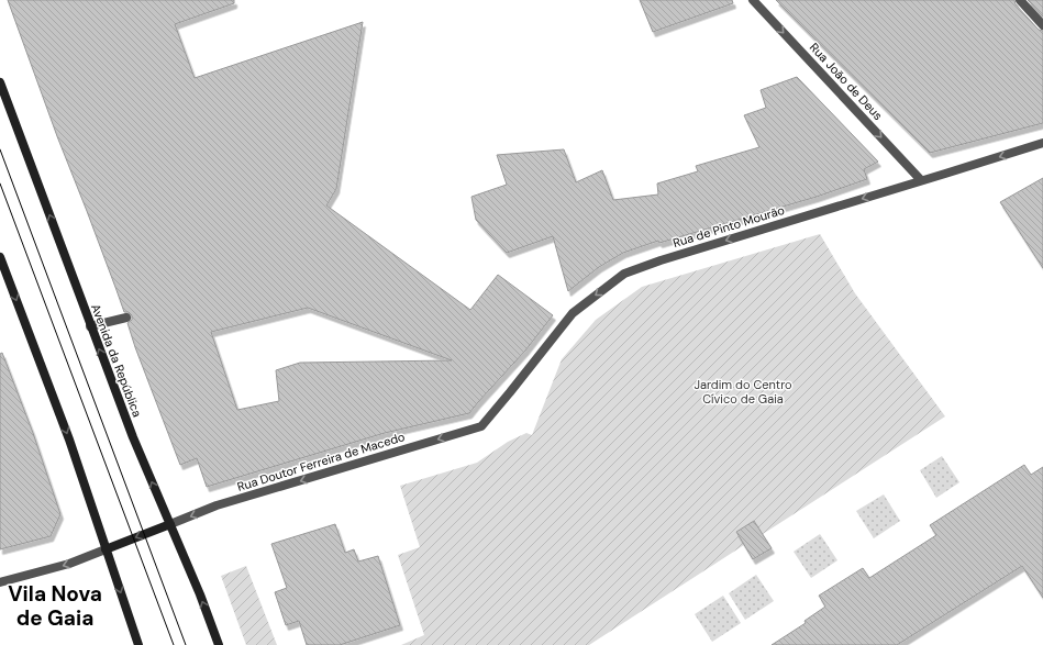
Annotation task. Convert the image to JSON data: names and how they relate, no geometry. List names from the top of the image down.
{
  "streets": {
    "main road": ["Avenida da República"],
    "street": ["Rua João de Deus", "Rua de Pinto Mourão", "Rua Doutor Ferreira de Macedo"]
  },
  "crossings": [
    ["Rua João de Deus", "Rua de Pinto Mourão"],
    ["Rua de Pinto Mourão", "Rua Doutor Ferreira de Macedo"],
    ["Avenida da República", "Rua Doutor Ferreira de Macedo"]
  ],
  "one_way": ["Rua João de Deus", "Rua de Pinto Mourão", "Rua Doutor Ferreira de Macedo"],
  "districts": ["Vila Nova de Gaia"],
  "parks": ["Jardim do Centro Cívico de Gaia"]
}
